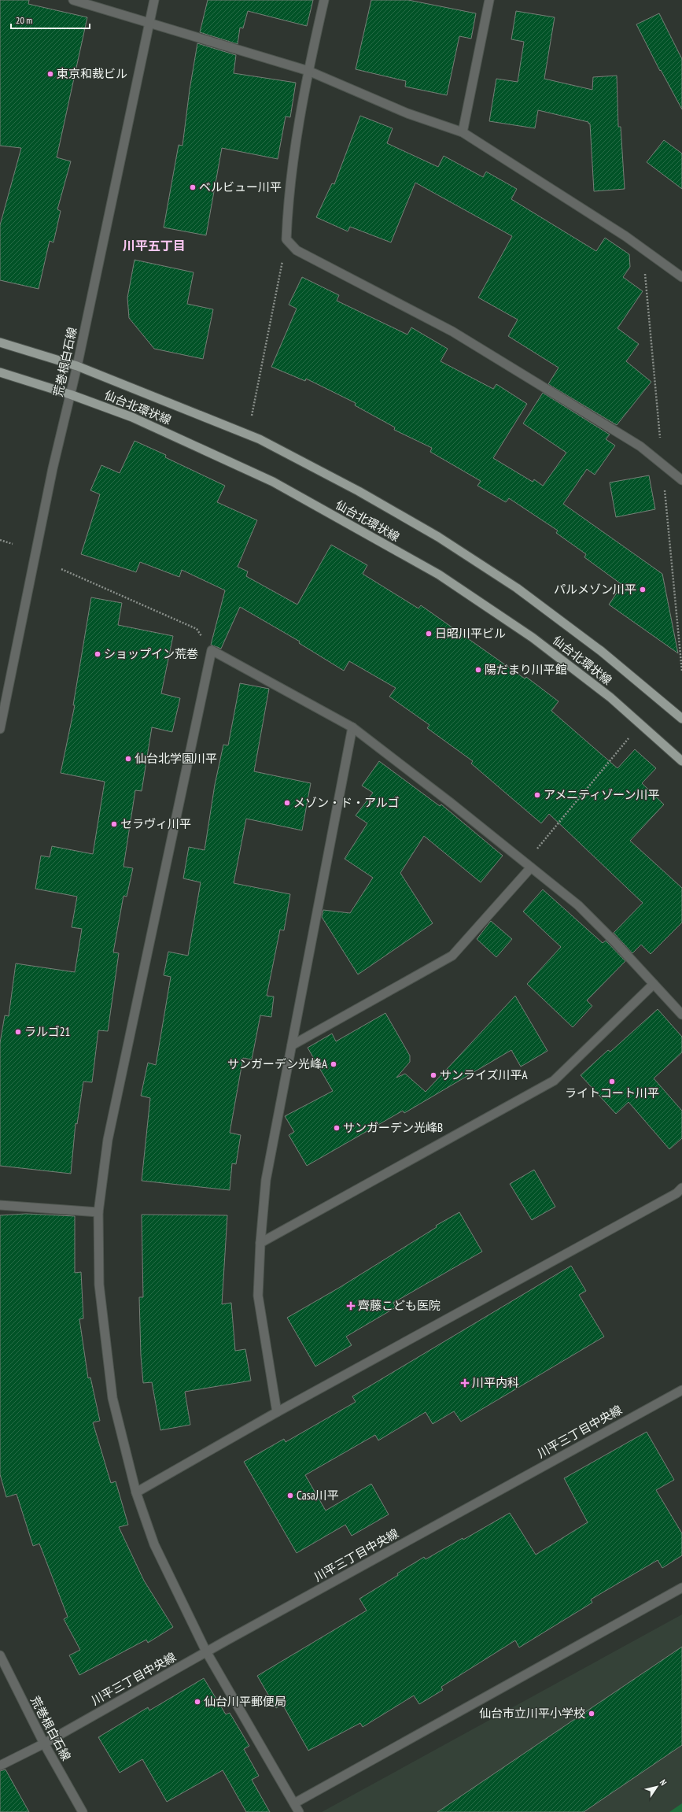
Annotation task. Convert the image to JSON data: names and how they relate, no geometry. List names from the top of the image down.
{
  "streets": {
    "main road": ["仙台北環状線"],
    "street": ["荒巻根白石線", "川平三丁目中央線"]
  },
  "crossings": [
    ["荒巻根白石線", "仙台北環状線"],
    ["荒巻根白石線", "川平三丁目中央線"]
  ],
  "districts": ["川平五丁目"],
  "places": {
    "other": [
      "東京和裁ビル",
      "ベルビュー川平",
      "パルメゾン川平",
      "日昭川平ビル",
      "ショップイン荒巻",
      "陽だまり川平館",
      "仙台北学園川平",
      "アメニティゾーン川平",
      "メゾン・ド・アルゴ",
      "セラヴィ川平",
      "ラルゴ21",
      "サンガーデン光峰A",
      "サンライズ川平A",
      "ライトコート川平",
      "サンガーデン光峰B",
      "Casa川平",
      "仙台川平郵便局",
      "仙台市立川平小学校"
    ],
    "health": ["齊藤こども医院", "川平内科"]
  },
  "scale_bar": "20 m",
  "north": "top right"
}
